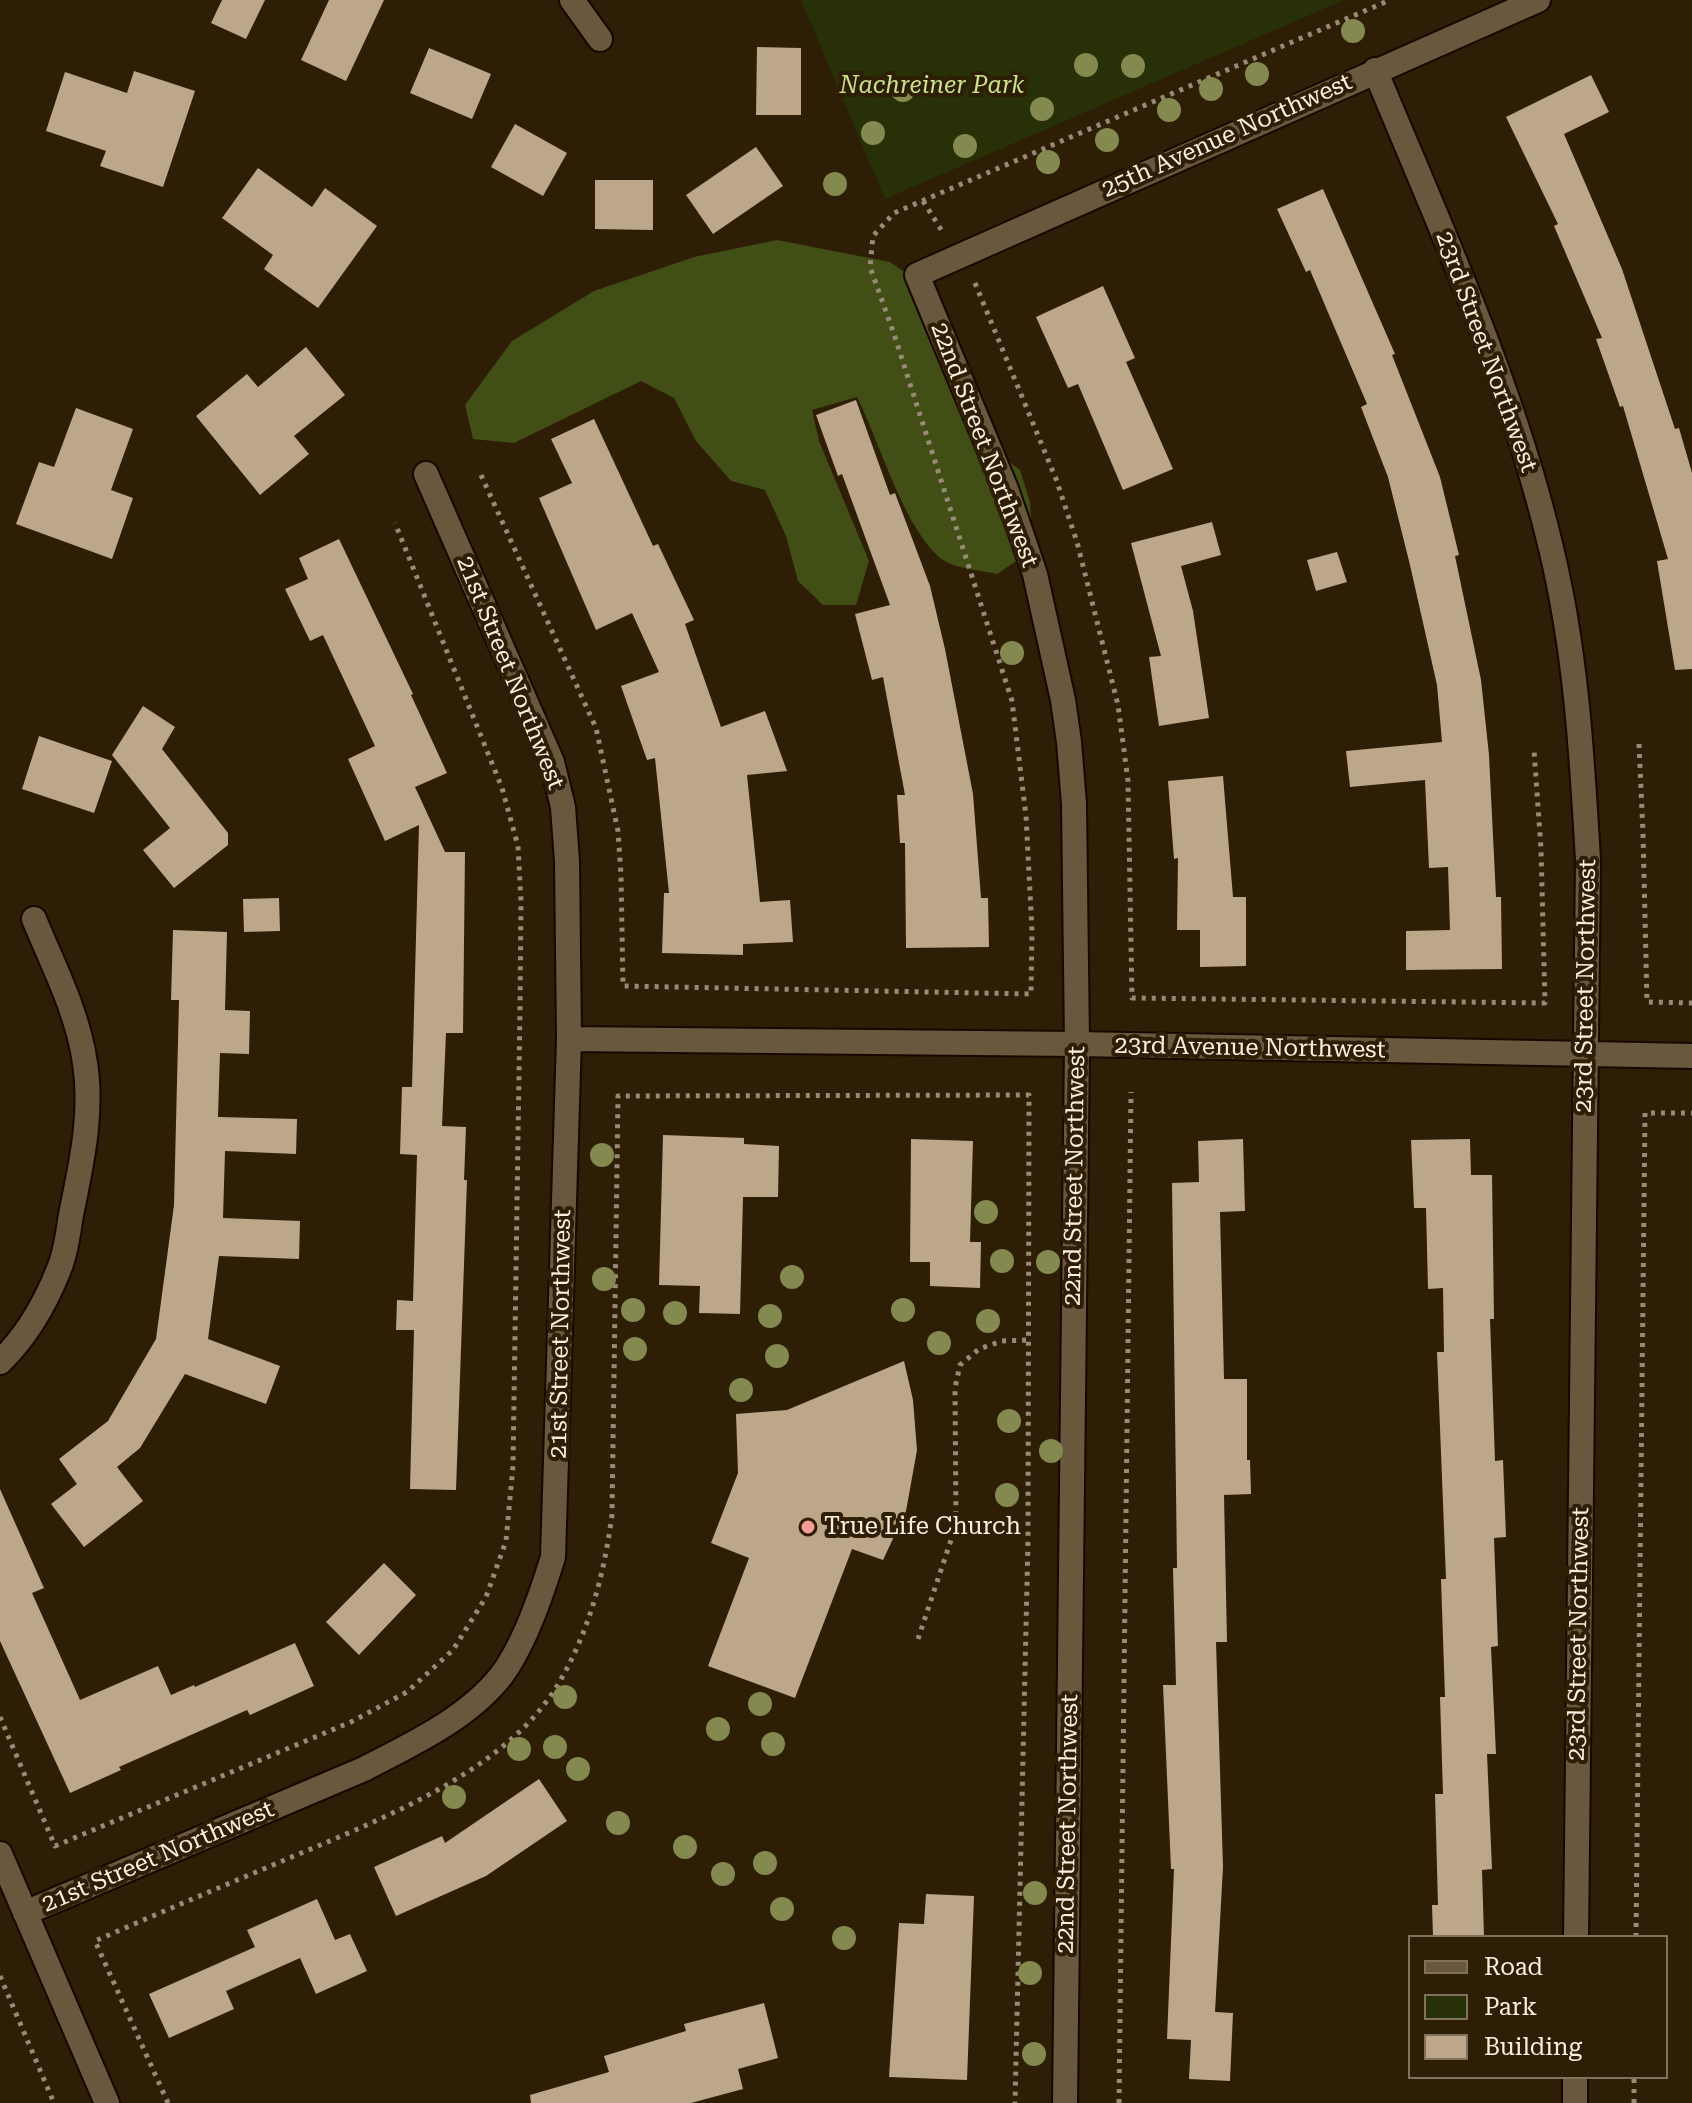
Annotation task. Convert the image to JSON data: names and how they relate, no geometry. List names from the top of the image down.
{
  "streets": {
    "street": [
      "25th Avenue Northwest",
      "23rd Street Northwest",
      "22nd Street Northwest",
      "21st Street Northwest",
      "23rd Avenue Northwest"
    ]
  },
  "crossings": [
    ["25th Avenue Northwest", "23rd Street Northwest"],
    ["25th Avenue Northwest", "22nd Street Northwest"],
    ["23rd Street Northwest", "23rd Avenue Northwest"],
    ["22nd Street Northwest", "23rd Avenue Northwest"],
    ["21st Street Northwest", "23rd Avenue Northwest"]
  ],
  "parks": ["Nachreiner Park"],
  "places": ["True Life Church"],
  "legend": ["Road", "Park", "Building"]
}
